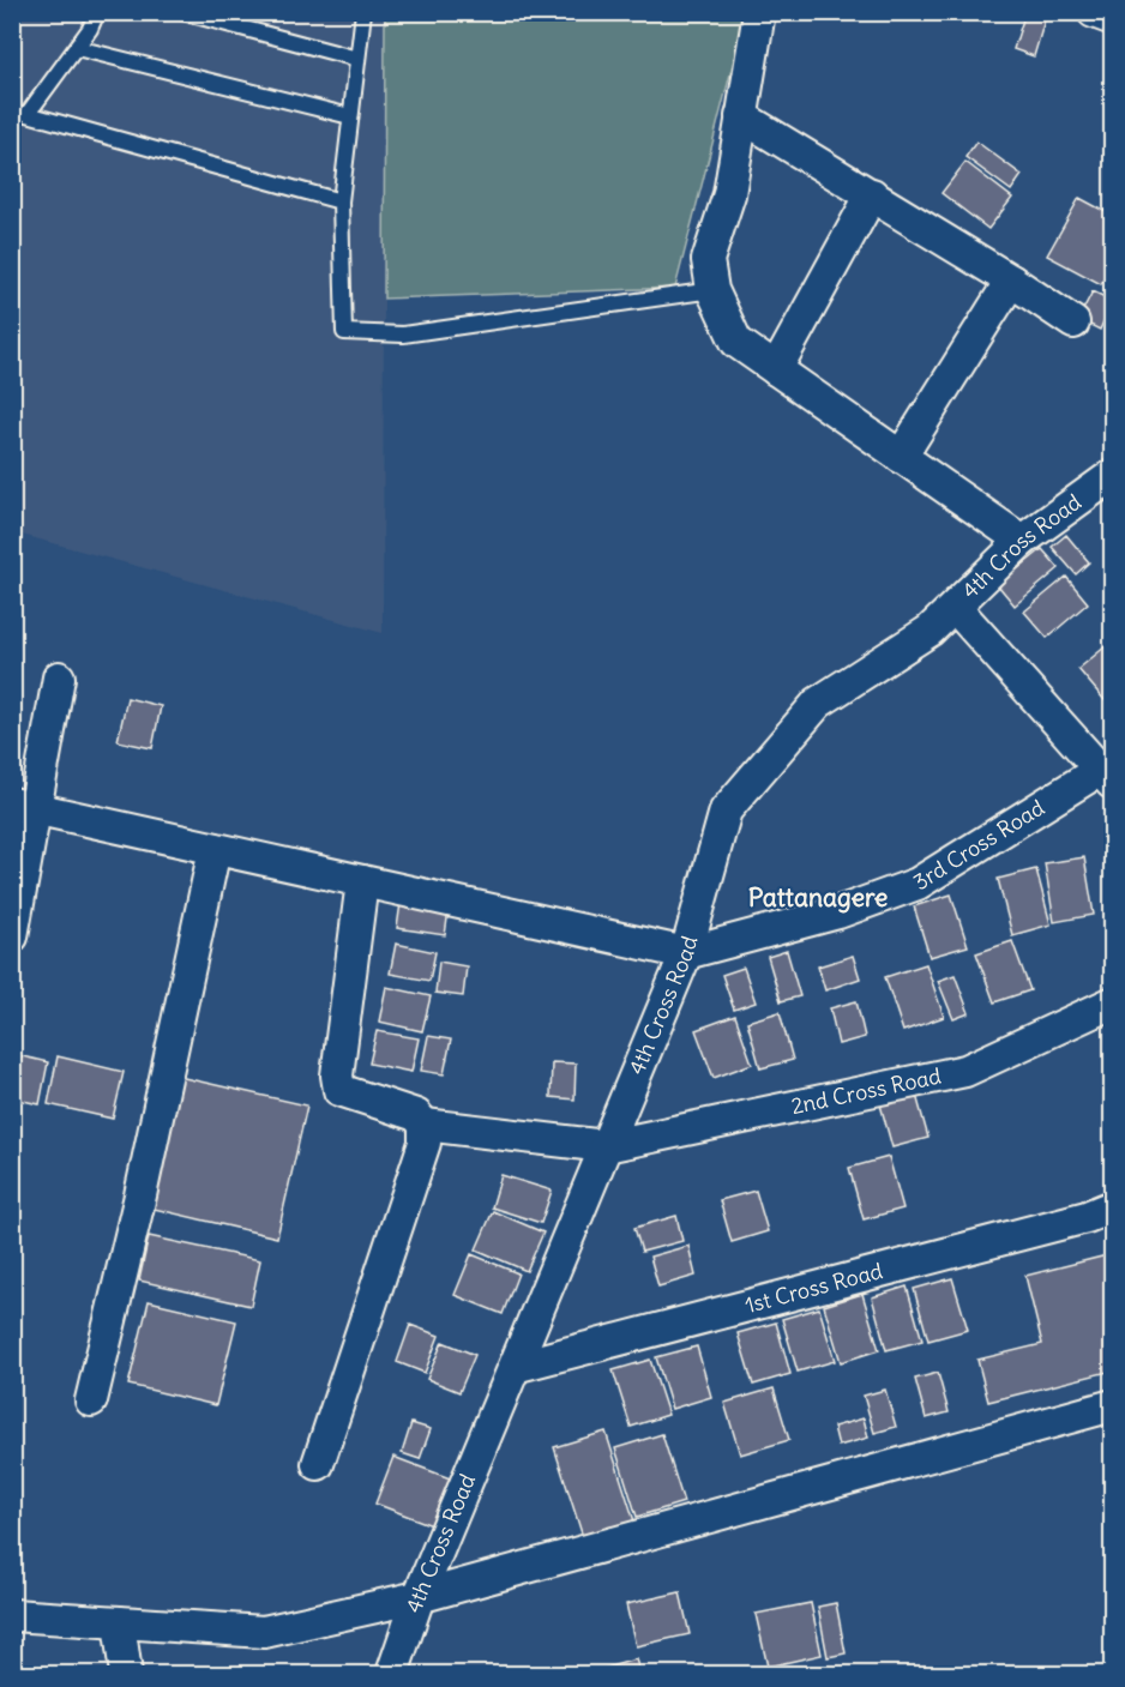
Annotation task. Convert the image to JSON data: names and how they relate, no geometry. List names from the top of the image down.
{
  "streets": {
    "street": [
      "4th Cross Road",
      "3rd Cross Road",
      "2nd Cross Road",
      "1st Cross Road"
    ]
  },
  "crossings": [
    ["4th Cross Road", "3rd Cross Road"],
    ["4th Cross Road", "2nd Cross Road"],
    ["4th Cross Road", "1st Cross Road"]
  ],
  "districts": ["Pattanagere"]
}
